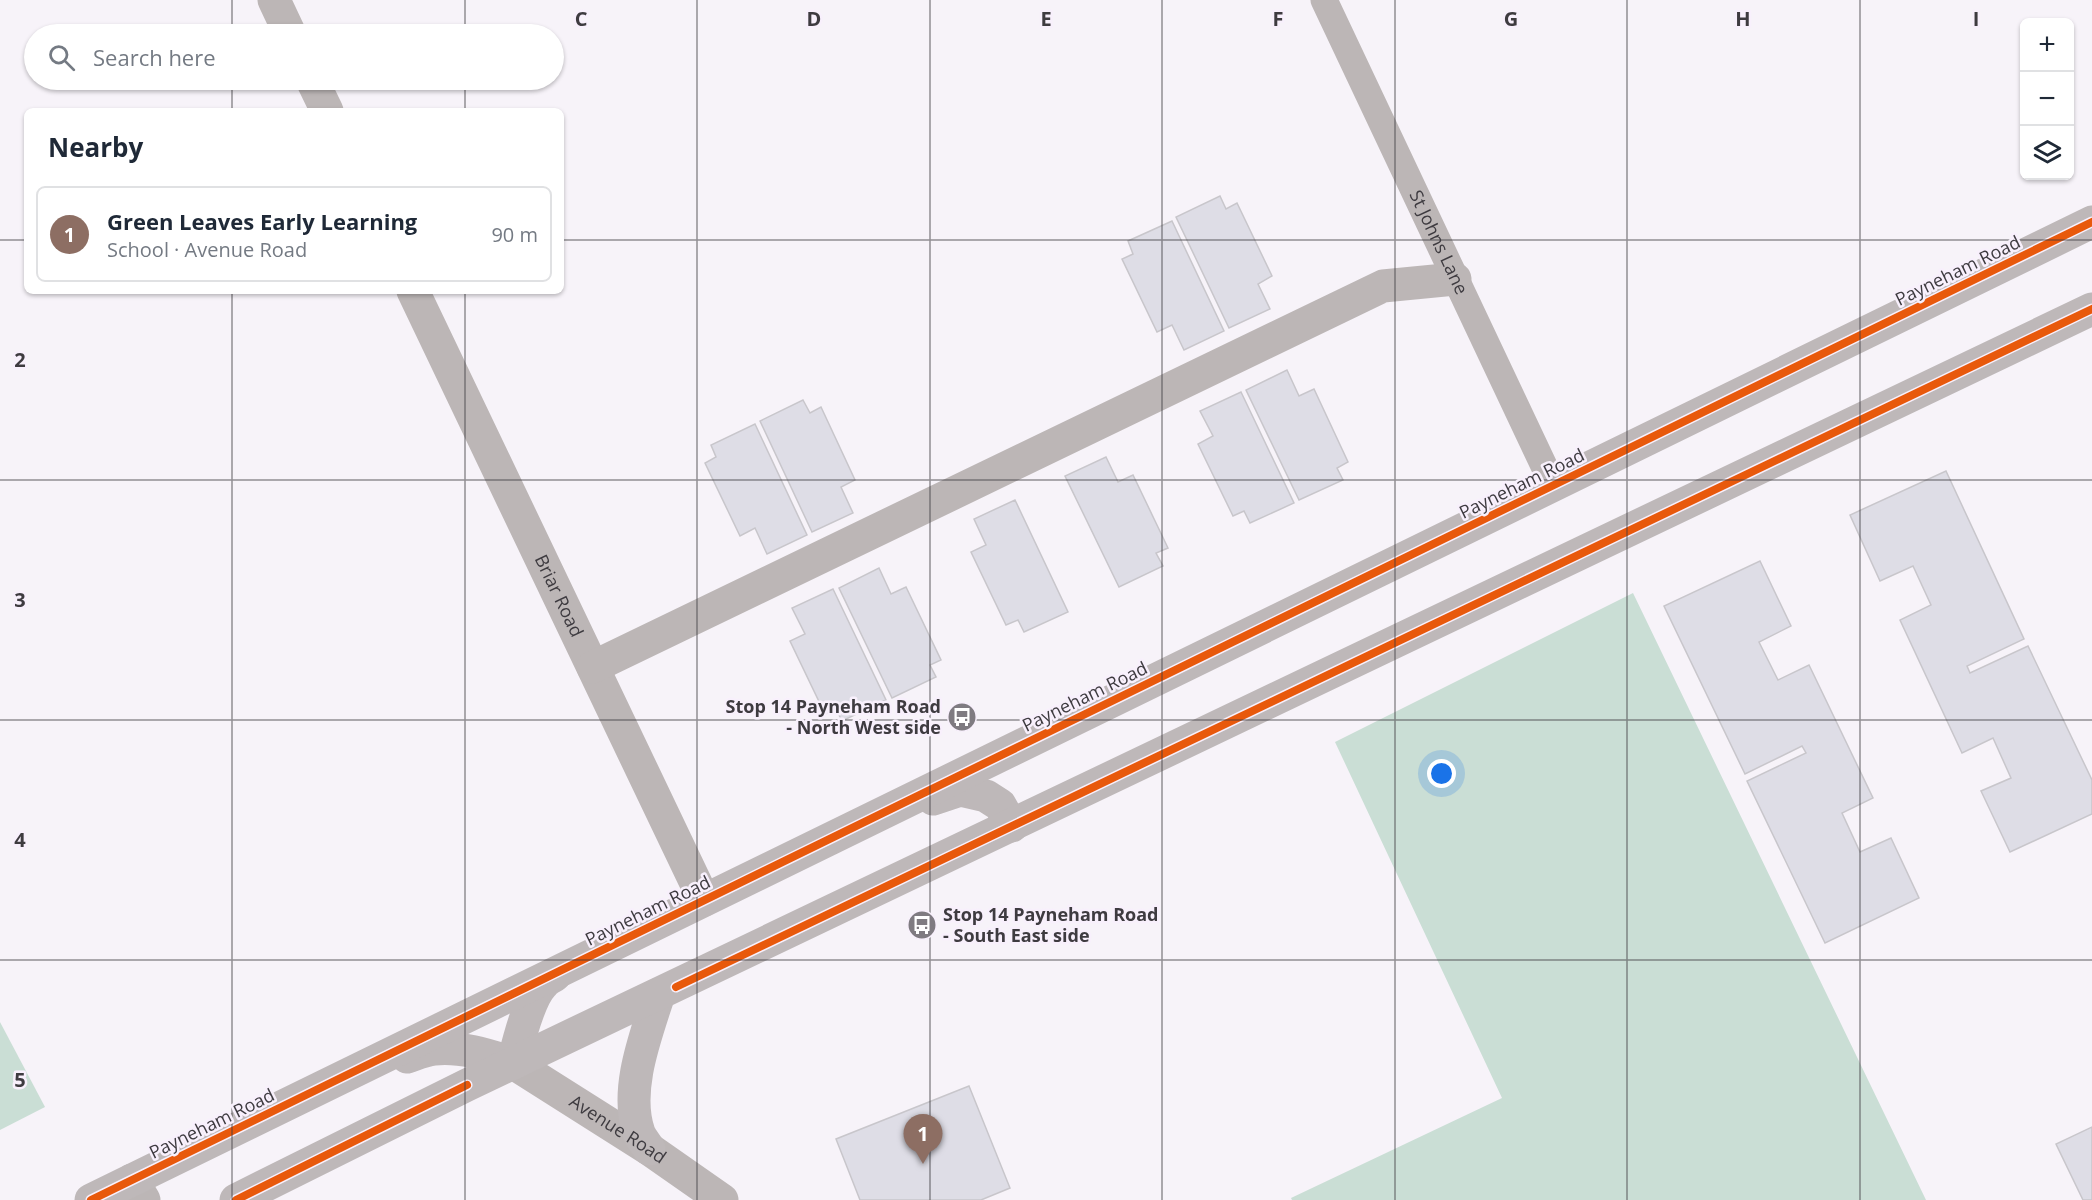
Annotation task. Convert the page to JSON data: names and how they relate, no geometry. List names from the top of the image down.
{
  "streets": {
    "main road": ["Payneham Road"],
    "street": ["Briar Road", "Avenue Road"],
    "lane": ["St Johns Lane"]
  },
  "crossings": [
    ["St Johns Lane", "Payneham Road"],
    ["Payneham Road", "Briar Road"]
  ],
  "places": {
    "bus stop": ["Stop 14 Payneham Road - North West side", "Stop 14 Payneham Road - South East side"]
  },
  "page": {
    "map_buttons": ["+", "−"],
    "search": "Search here",
    "heading": "Nearby",
    "list": [
      {
        "mark": "1",
        "name": "Green Leaves Early Learning",
        "note": "School · Avenue Road",
        "value": "90 m"
      }
    ],
    "pins": "1"
  },
  "grid": {
    "columns": [
      "C",
      "D",
      "E",
      "F",
      "G",
      "H",
      "I"
    ],
    "rows": [
      "2",
      "3",
      "4",
      "5"
    ]
  }
}
